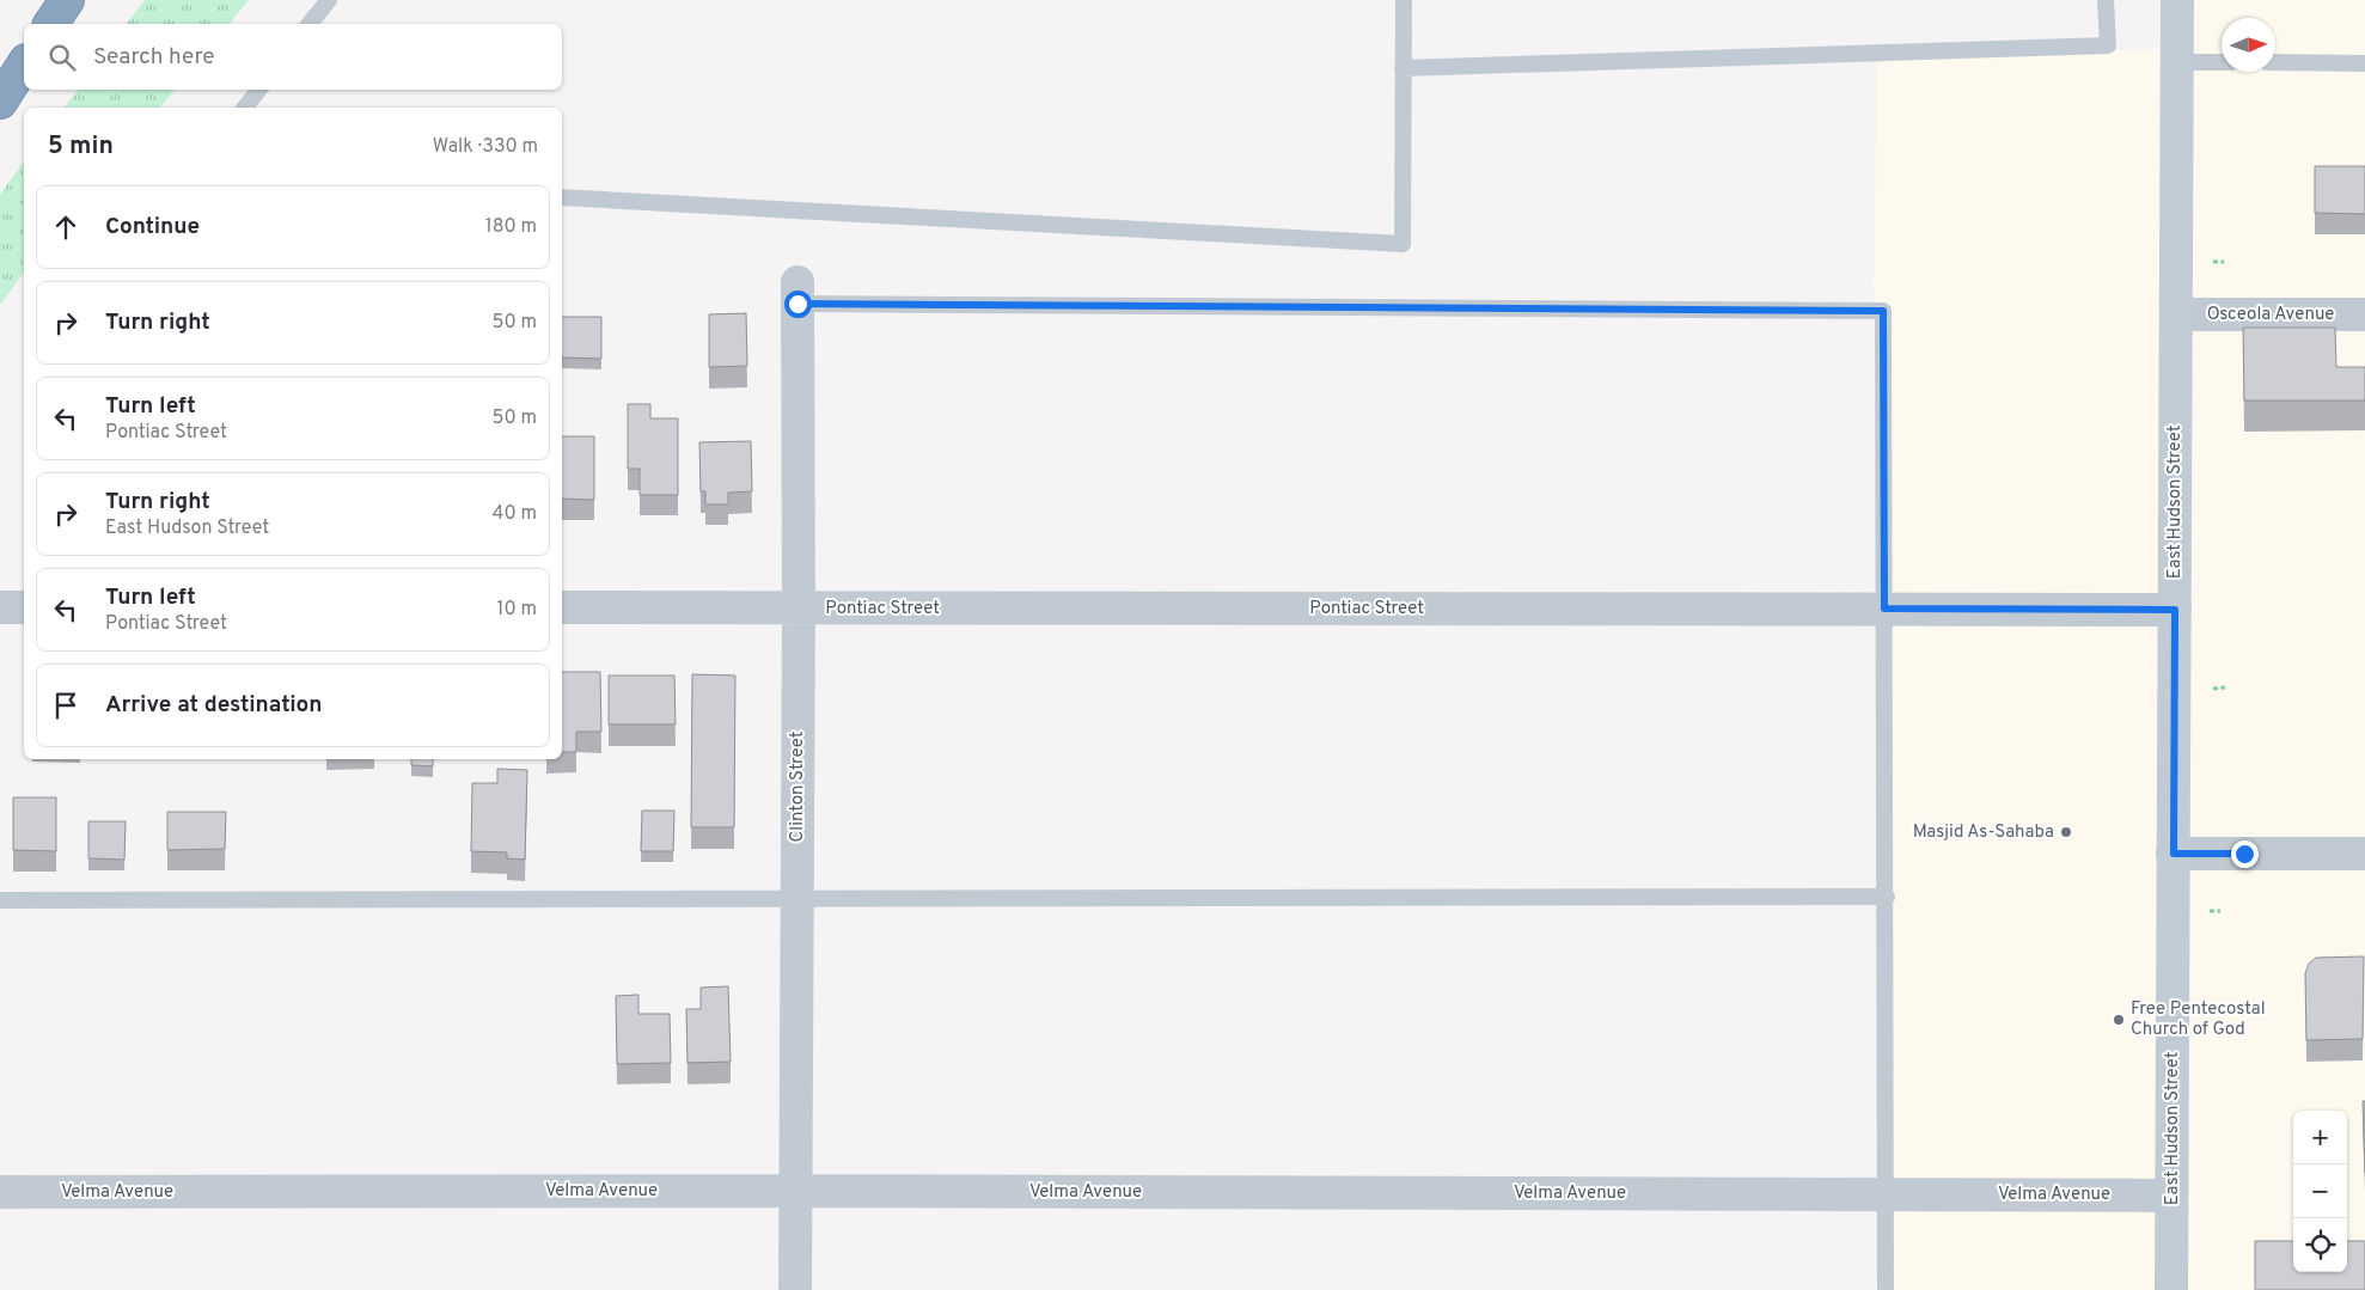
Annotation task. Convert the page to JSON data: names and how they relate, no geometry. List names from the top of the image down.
{
  "streets": {
    "main road": ["East Hudson Street"],
    "street": [
      "Osceola Avenue",
      "Pontiac Street",
      "Clinton Street",
      "Velma Avenue"
    ]
  },
  "crossings": [
    ["Osceola Avenue", "East Hudson Street"],
    ["East Hudson Street", "Pontiac Street"],
    ["East Hudson Street", "Velma Avenue"],
    ["Pontiac Street", "Clinton Street"],
    ["Clinton Street", "Velma Avenue"]
  ],
  "places": ["Masjid As-Sahaba", "Free Pentecostal Church of God"],
  "north": "right",
  "page": {
    "search": "Search here",
    "heading": ["5 min", "Walk · 330 m"],
    "list": [
      ["Continue", "180 m"],
      ["Turn right", "50 m"],
      ["Turn left", "Pontiac Street", "50 m"],
      ["Turn right", "East Hudson Street", "40 m"],
      ["Turn left", "Pontiac Street", "10 m"],
      "Arrive at destination"
    ],
    "map_buttons": ["+", "−"]
  }
}
